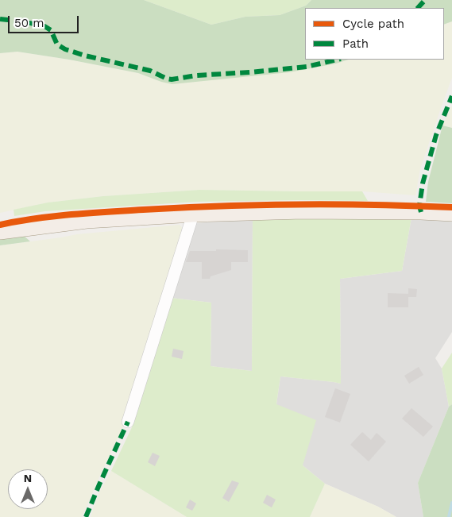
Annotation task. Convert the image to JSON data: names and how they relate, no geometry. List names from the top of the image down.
{
  "legend": ["Cycle path", "Path"],
  "scale_bar": "50 m",
  "north": "top"
}
